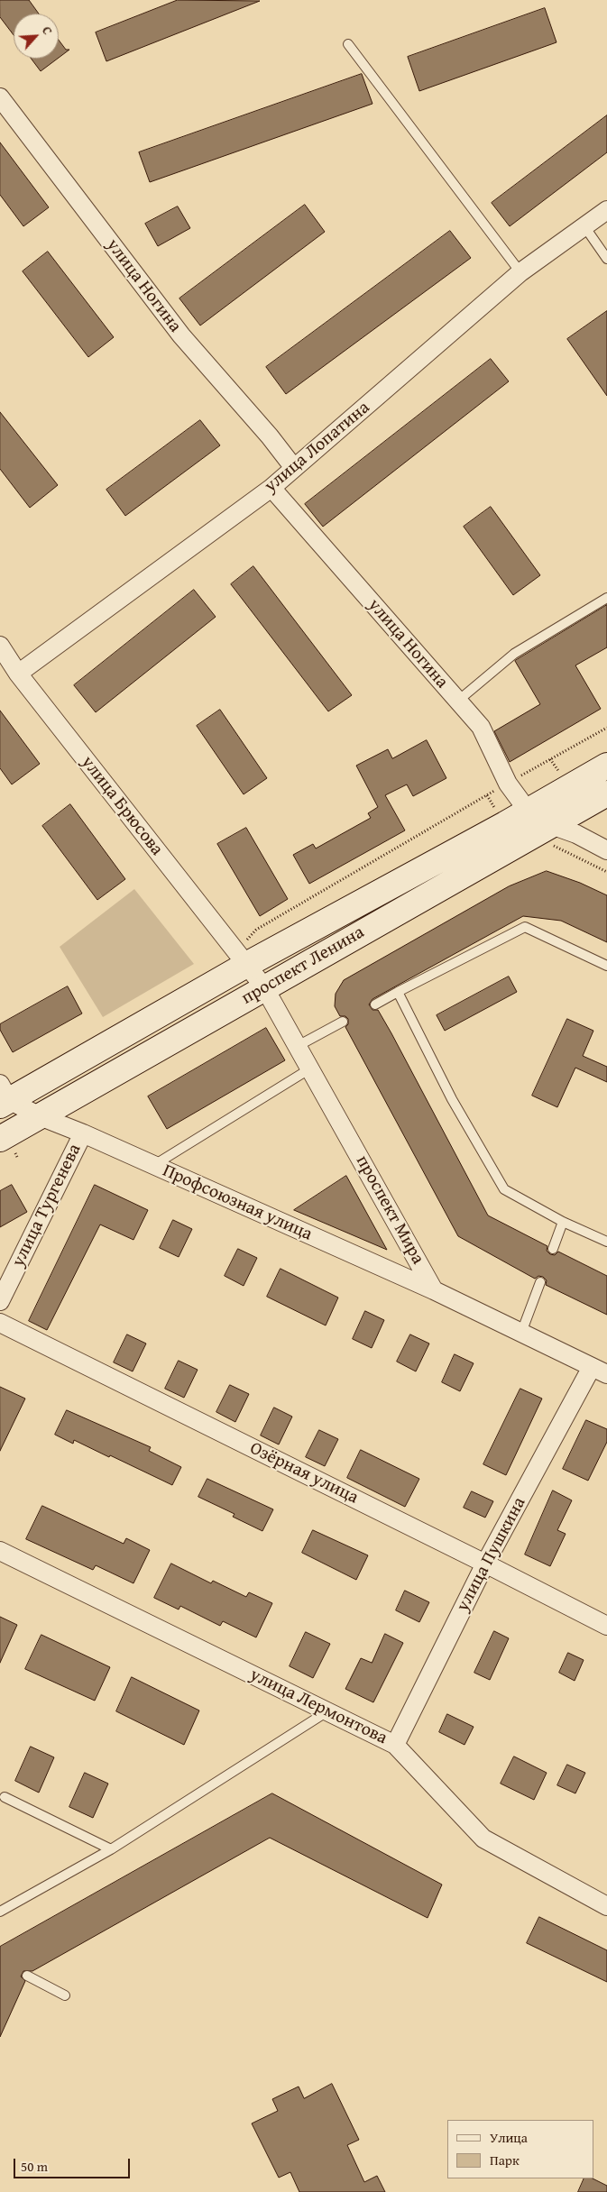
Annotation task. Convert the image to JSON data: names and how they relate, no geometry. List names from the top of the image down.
{
  "streets": {
    "main road": ["проспект Ленина"],
    "street": [
      "улица Ногина",
      "улица Лопатина",
      "улица Брюсова",
      "Профсоюзная улица",
      "улица Тургенева",
      "проспект Мира",
      "Озёрная улица",
      "улица Пушкина",
      "улица Лермонтова"
    ]
  },
  "crossings": [
    ["улица Ногина", "улица Лопатина"],
    ["улица Ногина", "проспект Ленина"],
    ["улица Лопатина", "улица Брюсова"],
    ["улица Брюсова", "проспект Ленина"],
    ["улица Брюсова", "проспект Мира"],
    ["проспект Ленина", "Профсоюзная улица"],
    ["проспект Ленина", "проспект Мира"],
    ["Профсоюзная улица", "улица Тургенева"],
    ["Профсоюзная улица", "проспект Мира"],
    ["Озёрная улица", "улица Пушкина"],
    ["улица Пушкина", "улица Лермонтова"]
  ],
  "legend": ["Улица", "Парк"],
  "scale_bar": "50 m",
  "north": "top right"
}
